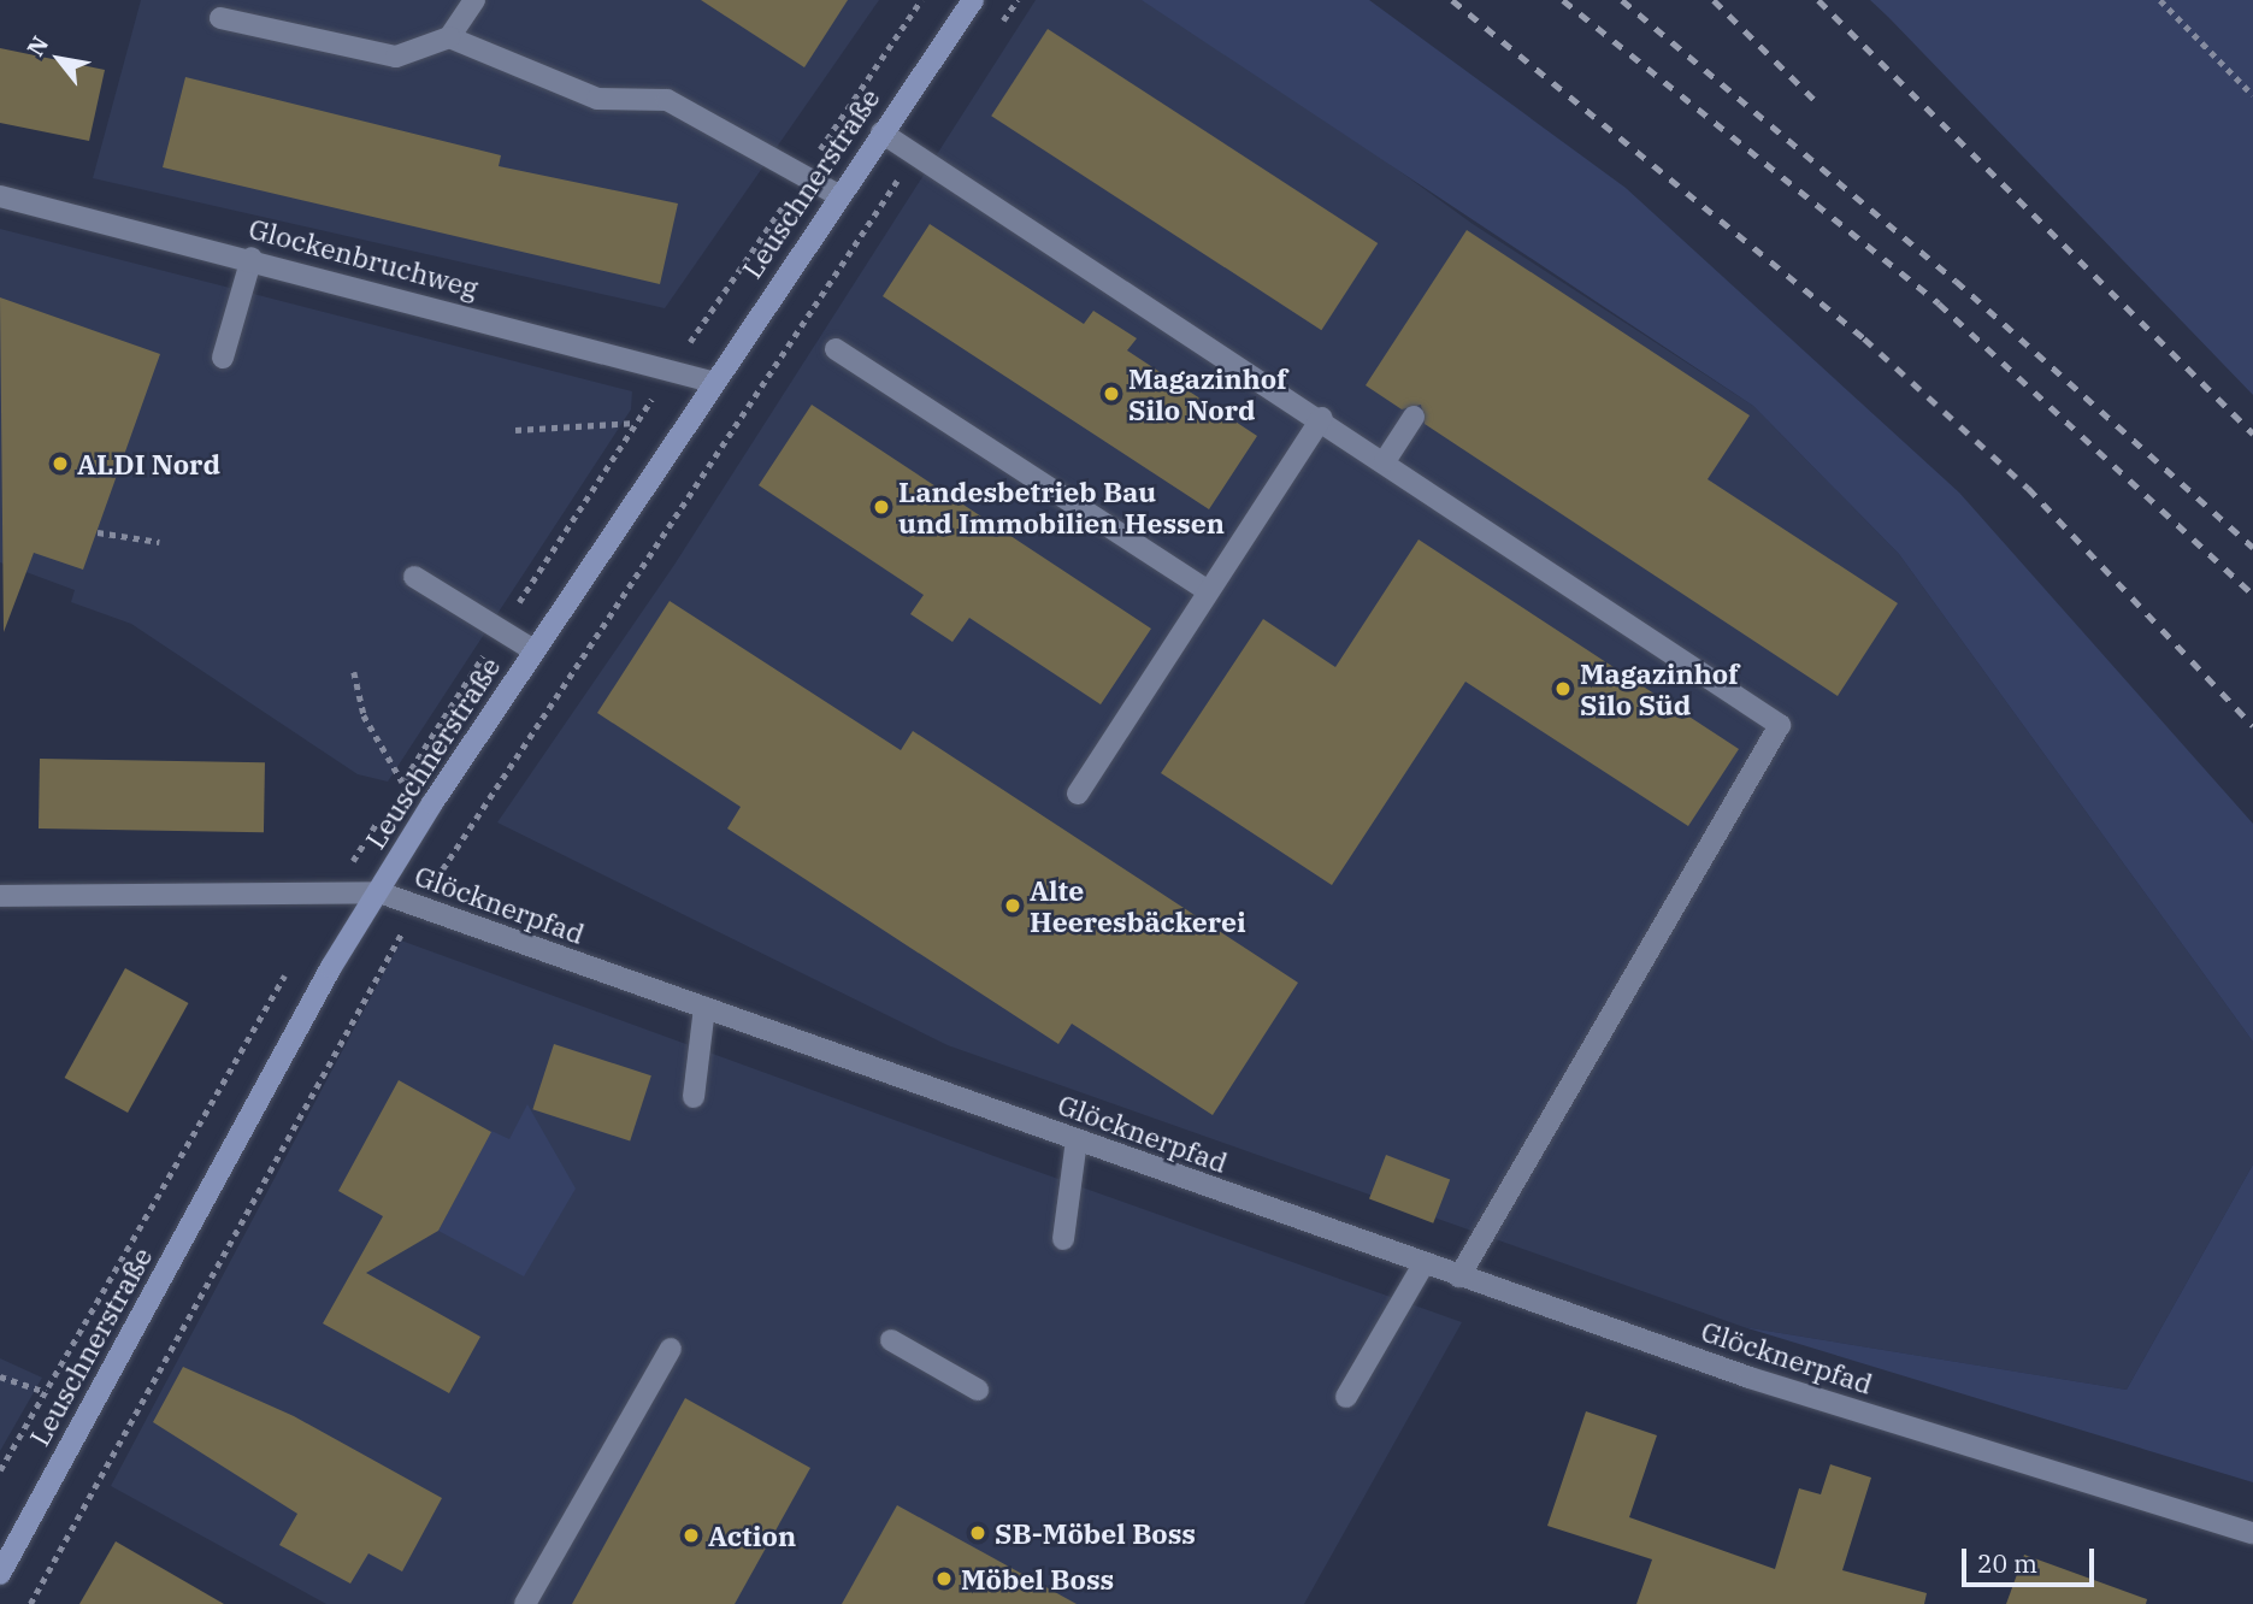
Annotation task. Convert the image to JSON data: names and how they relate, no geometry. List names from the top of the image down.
{
  "streets": {
    "main road": ["Leuschnerstraße"],
    "street": ["Glockenbruchweg", "Glöcknerpfad"]
  },
  "crossings": [
    ["Leuschnerstraße", "Glockenbruchweg"],
    ["Leuschnerstraße", "Glöcknerpfad"]
  ],
  "places": [
    "Magazinhof Silo Nord",
    "ALDI Nord",
    "Landesbetrieb Bau und Immobilien Hessen",
    "Magazinhof Silo Süd",
    "Alte Heeresbäckerei",
    "SB-Möbel Boss",
    "Action",
    "Möbel Boss"
  ],
  "scale_bar": "20 m",
  "north": "top left"
}
